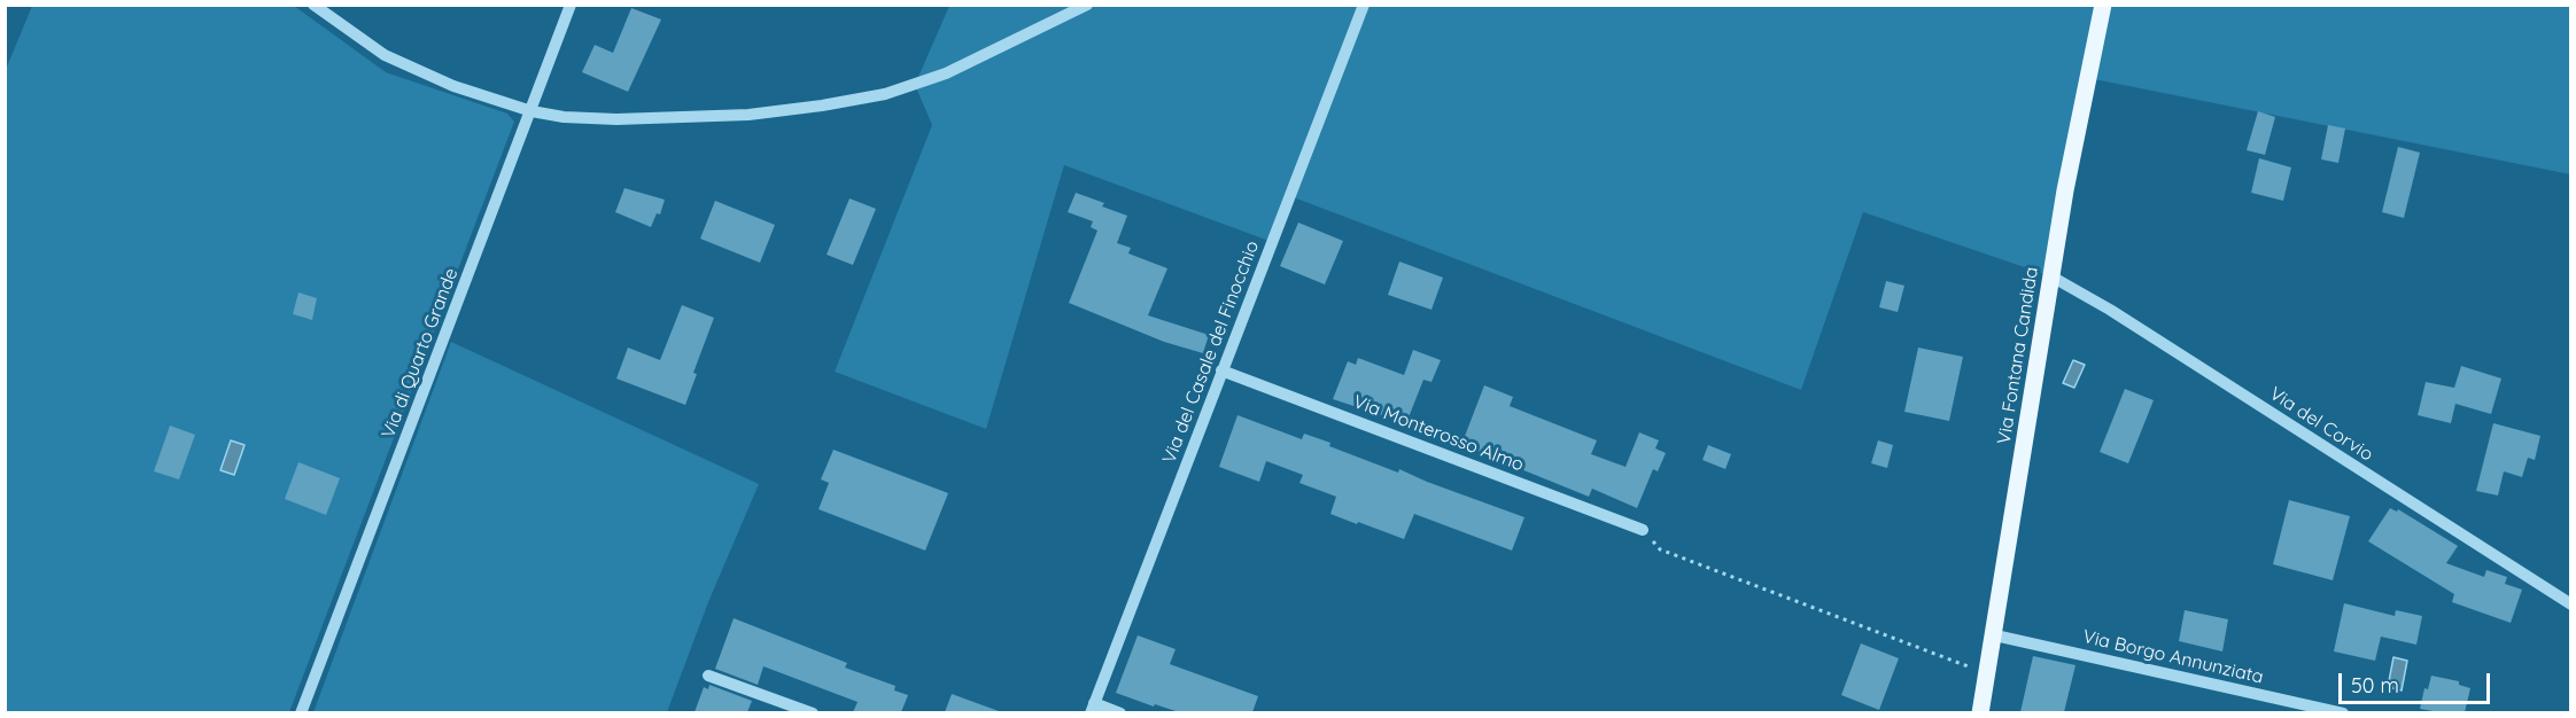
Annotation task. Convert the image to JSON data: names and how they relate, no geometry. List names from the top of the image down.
{
  "streets": {
    "main road": ["Via Fontana Candida"],
    "street": [
      "Via del Casale del Finocchio",
      "Via di Quarto Grande",
      "Via del Corvio",
      "Via Monterosso Almo",
      "Via Borgo Annunziata"
    ]
  },
  "crossings": [
    ["Via del Casale del Finocchio", "Via Monterosso Almo"],
    ["Via Fontana Candida", "Via del Corvio"],
    ["Via Fontana Candida", "Via Borgo Annunziata"]
  ],
  "scale_bar": "50 m"
}
